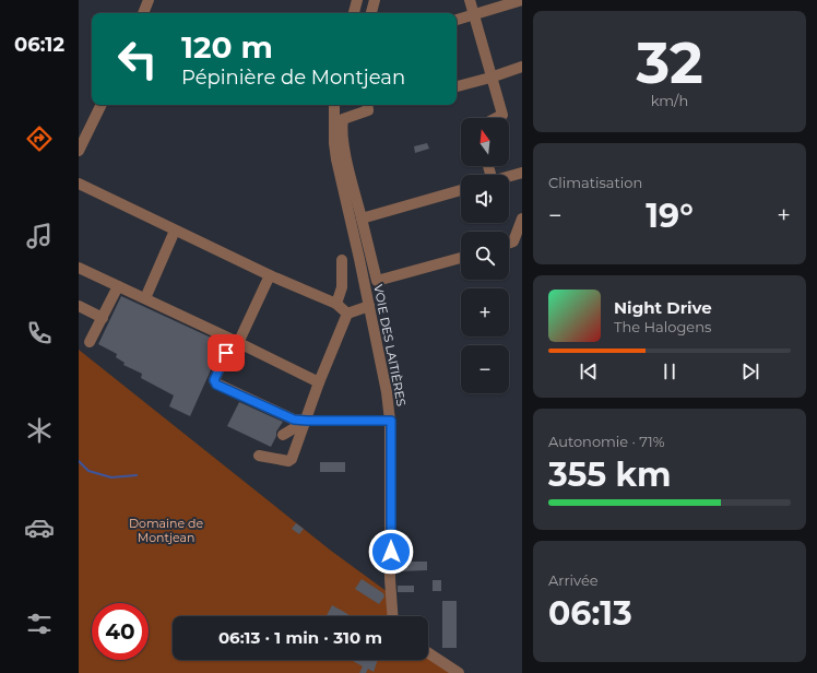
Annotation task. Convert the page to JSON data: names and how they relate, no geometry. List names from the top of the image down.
{
  "streets": {
    "street": ["VOIE DES LAITIÈRES"]
  },
  "parks": ["Domaine de Montjean"],
  "north": "top",
  "page": {
    "tabs": "06:12",
    "tile": [
      ["32", "km/h"],
      "Climatisation",
      ["Autonomie · 71%", "355 km"],
      ["Arrivée", "06:13"]
    ],
    "turn": ["120 m", "Pépinière de Montjean"],
    "map_buttons": ["+", "−"],
    "heat": ["−", "19°", "+"],
    "song": ["Night Drive", "The Halogens"],
    "limit": "40",
    "trip": "06:13 · 1 min · 310 m"
  }
}
